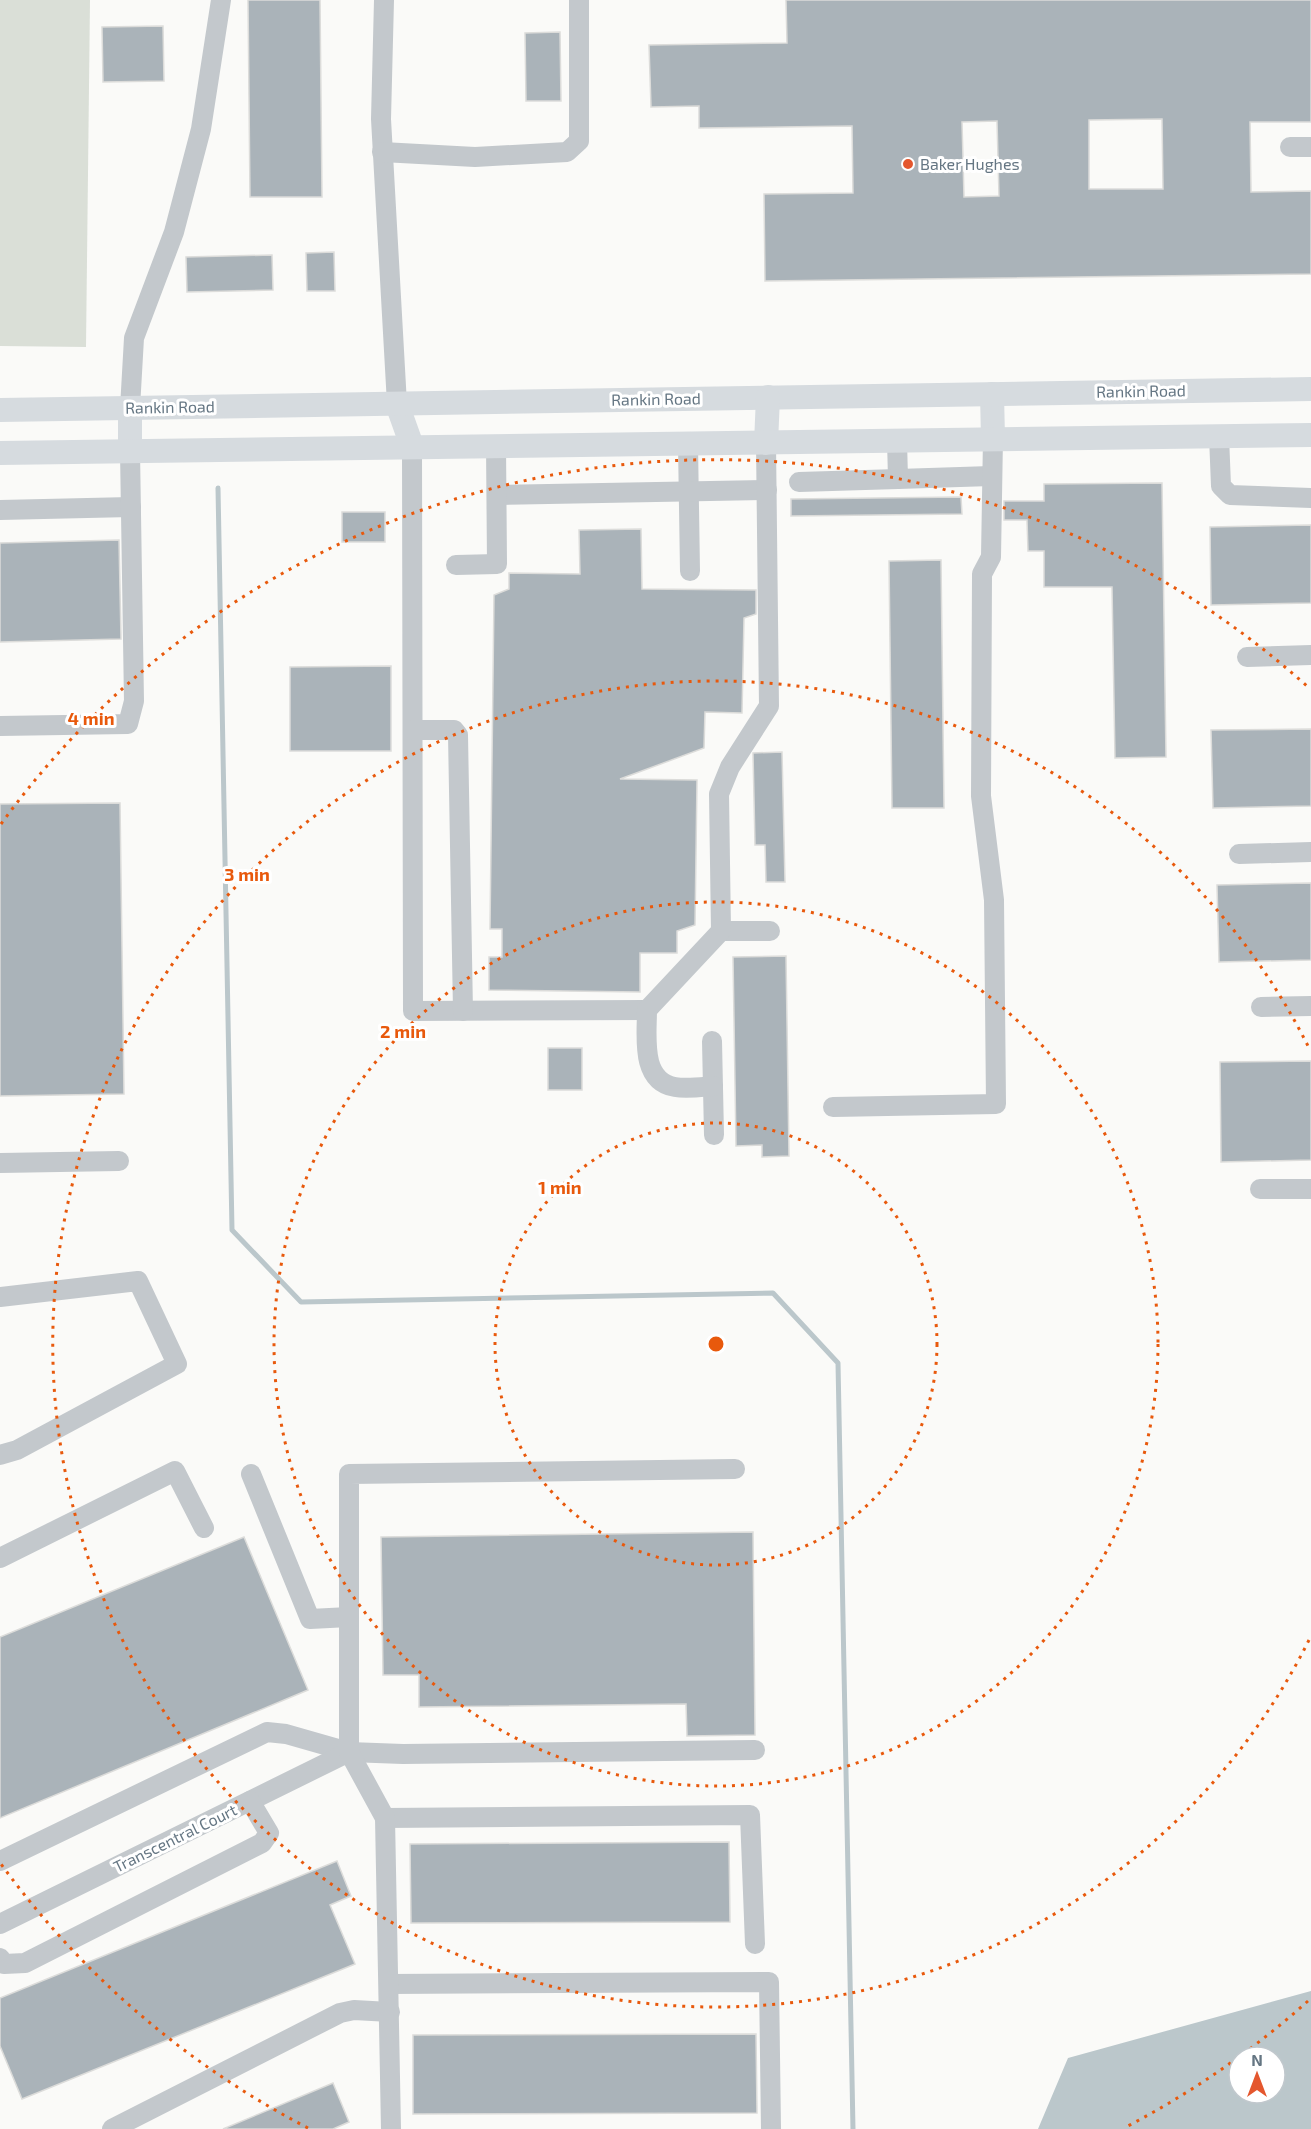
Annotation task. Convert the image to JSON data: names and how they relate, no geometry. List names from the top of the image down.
{
  "streets": {
    "main road": ["Rankin Road"],
    "street": ["Transcentral Court"]
  },
  "places": ["Baker Hughes"],
  "north": "top",
  "rings": [
    "4 min",
    "3 min",
    "2 min",
    "1 min"
  ]
}
